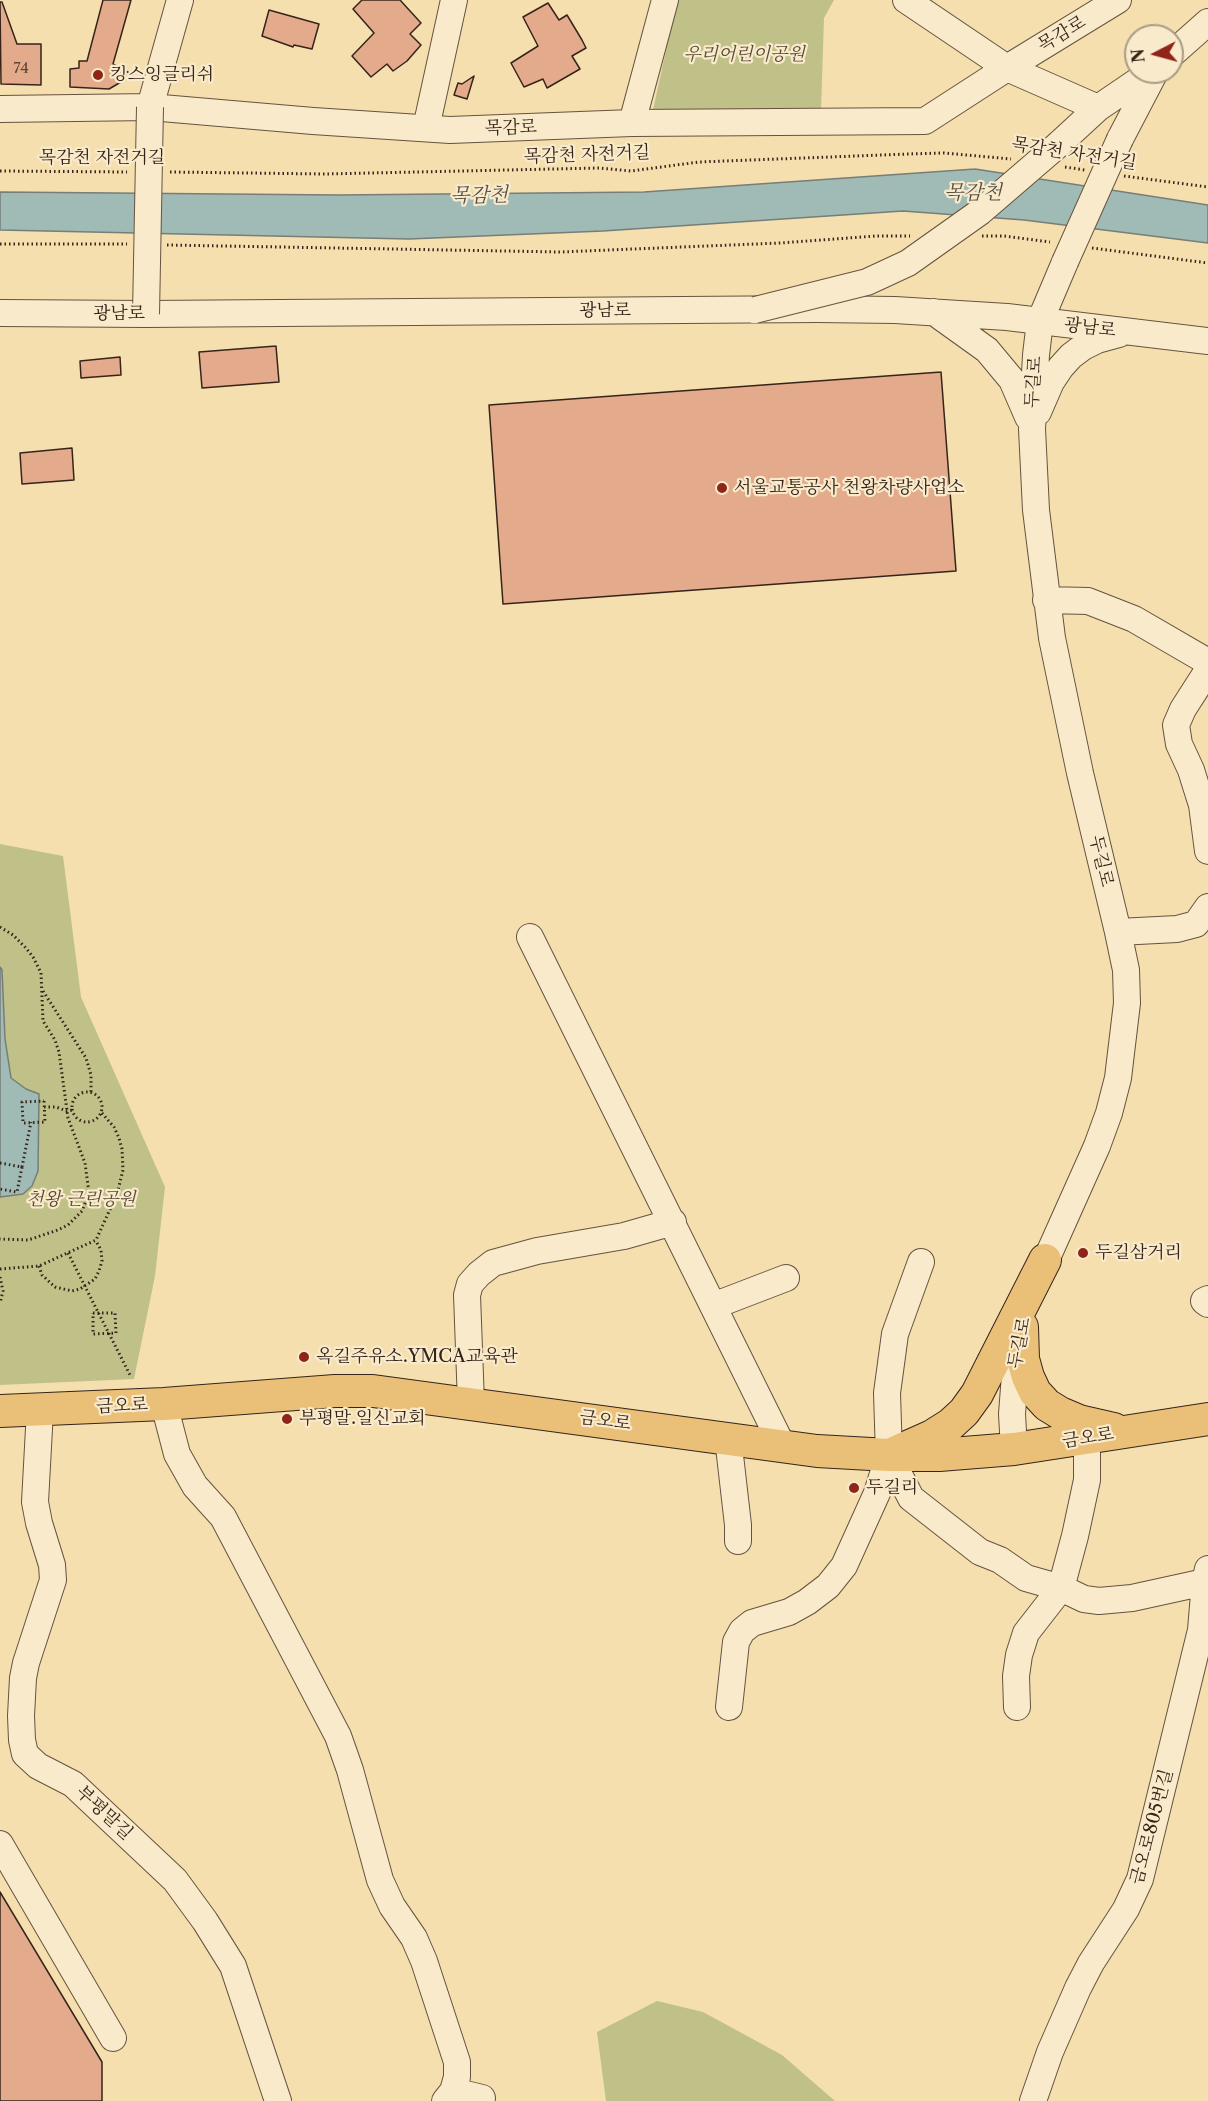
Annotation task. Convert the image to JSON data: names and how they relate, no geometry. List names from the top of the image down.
{
  "streets": {
    "main road": ["금오로"],
    "street": [
      "목감로",
      "광남로",
      "두길로",
      "부평말길",
      "금오로805번길"
    ],
    "path": ["목감천 자전거길"]
  },
  "crossings": [
    ["광남로", "두길로"],
    ["두길로", "금오로"],
    ["금오로", "부평말길"]
  ],
  "water": ["목감천"],
  "parks": ["우리어린이공원", "천왕 근린공원"],
  "places": [
    "킹스잉글리쉬",
    "서울교통공사 천왕차량사업소",
    "두길삼거리",
    "옥길주유소.YMCA교육관",
    "부평말.일신교회",
    "두길리"
  ],
  "house_numbers": ["74"],
  "north": "left"
}
